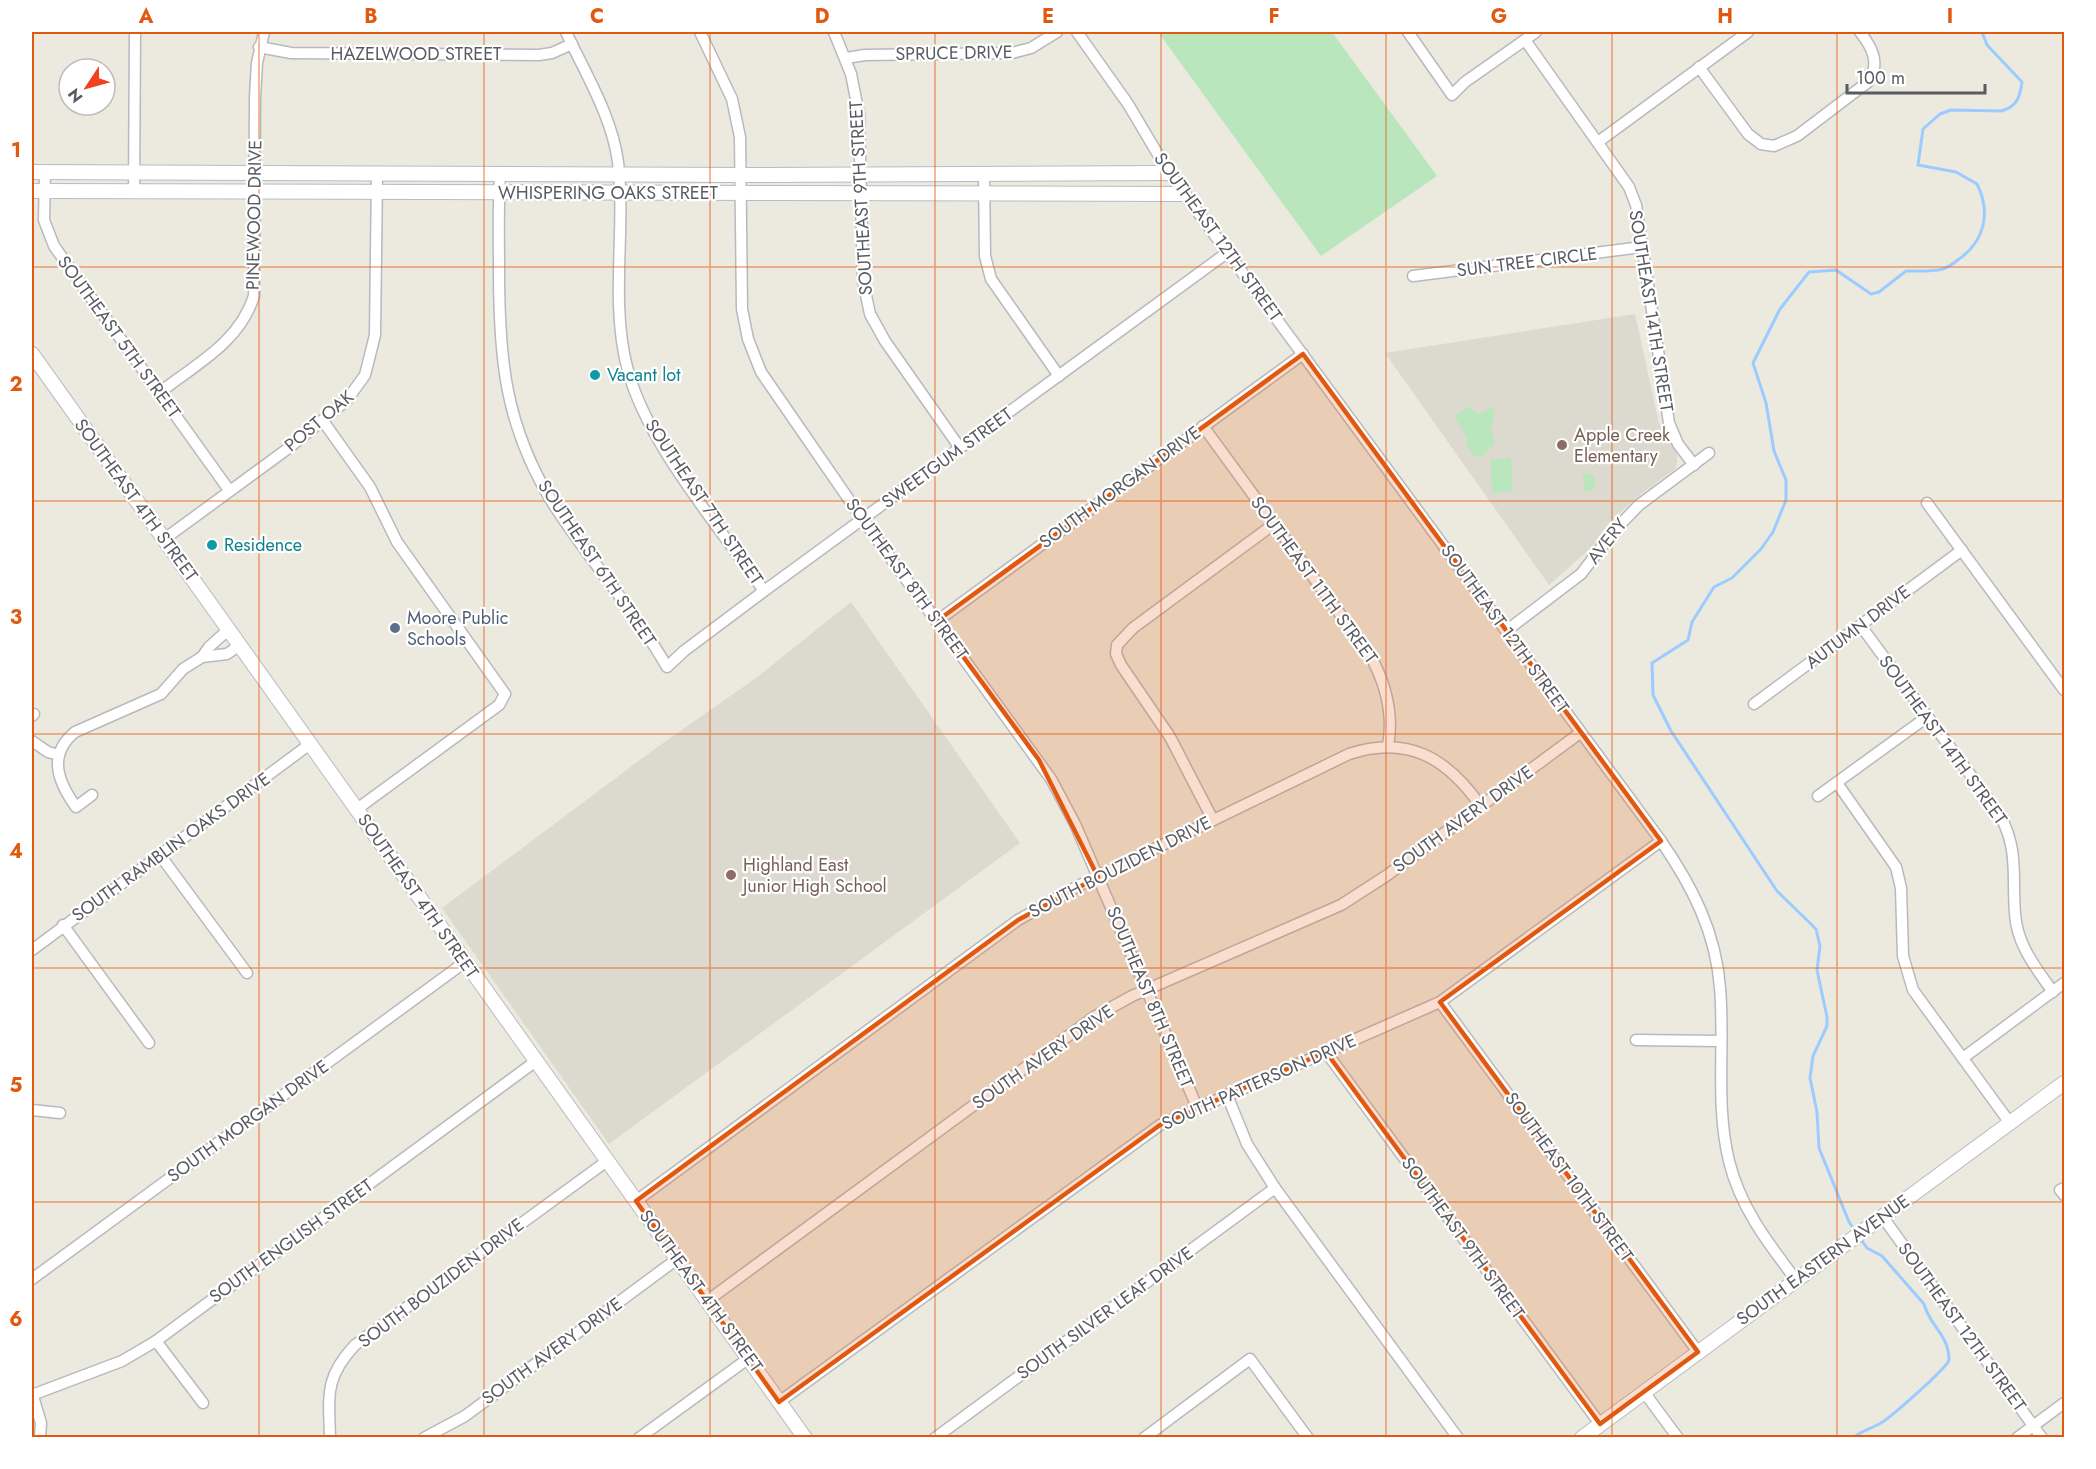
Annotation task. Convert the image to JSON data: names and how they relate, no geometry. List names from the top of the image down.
{
  "streets": {
    "street": [
      "SPRUCE DRIVE",
      "HAZELWOOD STREET",
      "WHISPERING OAKS STREET",
      "SOUTHEAST 9TH STREET",
      "PINEWOOD DRIVE",
      "SOUTHEAST 12TH STREET",
      "SUN TREE CIRCLE",
      "SOUTHEAST 14TH STREET",
      "SOUTHEAST 5TH STREET",
      "POST OAK",
      "SWEETGUM STREET",
      "SOUTH MORGAN DRIVE",
      "SOUTHEAST 4TH STREET",
      "SOUTHEAST 7TH STREET",
      "AVERY",
      "SOUTHEAST 6TH STREET",
      "SOUTHEAST 8TH STREET",
      "SOUTHEAST 11TH STREET",
      "AUTUMN DRIVE",
      "SOUTH AVERY DRIVE",
      "SOUTH RAMBLIN OAKS DRIVE",
      "SOUTH BOUZIDEN DRIVE",
      "SOUTH PATTERSON DRIVE",
      "SOUTHEAST 10TH STREET",
      "SOUTH ENGLISH STREET",
      "SOUTH EASTERN AVENUE",
      "SOUTH SILVER LEAF DRIVE"
    ]
  },
  "crossings": [
    ["SPRUCE DRIVE", "SOUTHEAST 9TH STREET"],
    ["HAZELWOOD STREET", "PINEWOOD DRIVE"],
    ["HAZELWOOD STREET", "SOUTHEAST 7TH STREET"],
    ["WHISPERING OAKS STREET", "SOUTHEAST 9TH STREET"],
    ["WHISPERING OAKS STREET", "PINEWOOD DRIVE"],
    ["WHISPERING OAKS STREET", "SOUTHEAST 12TH STREET"],
    ["WHISPERING OAKS STREET", "SOUTHEAST 5TH STREET"],
    ["WHISPERING OAKS STREET", "POST OAK"],
    ["WHISPERING OAKS STREET", "SOUTHEAST 7TH STREET"],
    ["WHISPERING OAKS STREET", "SOUTHEAST 6TH STREET"],
    ["WHISPERING OAKS STREET", "SOUTHEAST 8TH STREET"],
    ["SOUTHEAST 9TH STREET", "SWEETGUM STREET"],
    ["SOUTHEAST 9TH STREET", "SOUTH PATTERSON DRIVE"],
    ["SOUTHEAST 9TH STREET", "SOUTH EASTERN AVENUE"],
    ["PINEWOOD DRIVE", "SOUTHEAST 5TH STREET"],
    ["SOUTHEAST 12TH STREET", "SWEETGUM STREET"],
    ["SOUTHEAST 12TH STREET", "SOUTH MORGAN DRIVE"],
    ["SOUTHEAST 12TH STREET", "AVERY"],
    ["SOUTHEAST 12TH STREET", "SOUTH AVERY DRIVE"],
    ["SOUTHEAST 12TH STREET", "SOUTH PATTERSON DRIVE"],
    ["SOUTHEAST 12TH STREET", "SOUTH EASTERN AVENUE"],
    ["SUN TREE CIRCLE", "SOUTHEAST 14TH STREET"],
    ["SOUTHEAST 14TH STREET", "AVERY"],
    ["SOUTHEAST 14TH STREET", "AUTUMN DRIVE"],
    ["SOUTHEAST 5TH STREET", "POST OAK"],
    ["POST OAK", "SOUTHEAST 4TH STREET"],
    ["SWEETGUM STREET", "SOUTHEAST 7TH STREET"],
    ["SWEETGUM STREET", "SOUTHEAST 6TH STREET"],
    ["SWEETGUM STREET", "SOUTHEAST 8TH STREET"],
    ["SOUTH MORGAN DRIVE", "SOUTHEAST 4TH STREET"],
    ["SOUTH MORGAN DRIVE", "SOUTHEAST 8TH STREET"],
    ["SOUTH MORGAN DRIVE", "SOUTHEAST 11TH STREET"],
    ["SOUTHEAST 4TH STREET", "SOUTH AVERY DRIVE"],
    ["SOUTHEAST 4TH STREET", "SOUTH RAMBLIN OAKS DRIVE"],
    ["SOUTHEAST 4TH STREET", "SOUTH BOUZIDEN DRIVE"],
    ["SOUTHEAST 4TH STREET", "SOUTH PATTERSON DRIVE"],
    ["SOUTHEAST 4TH STREET", "SOUTH ENGLISH STREET"],
    ["SOUTHEAST 8TH STREET", "SOUTH AVERY DRIVE"],
    ["SOUTHEAST 8TH STREET", "SOUTH BOUZIDEN DRIVE"],
    ["SOUTHEAST 8TH STREET", "SOUTH PATTERSON DRIVE"],
    ["SOUTHEAST 11TH STREET", "SOUTH BOUZIDEN DRIVE"],
    ["SOUTH AVERY DRIVE", "SOUTH BOUZIDEN DRIVE"],
    ["SOUTH PATTERSON DRIVE", "SOUTHEAST 10TH STREET"],
    ["SOUTHEAST 10TH STREET", "SOUTH EASTERN AVENUE"]
  ],
  "places": [
    "Vacant lot",
    "Apple Creek Elementary",
    "Residence",
    "Moore Public Schools",
    "Highland East Junior High School"
  ],
  "scale_bar": "100 m",
  "north": "bottom left",
  "grid": {
    "columns": [
      "A",
      "B",
      "C",
      "D",
      "E",
      "F",
      "G",
      "H",
      "I"
    ],
    "rows": [
      "1",
      "2",
      "3",
      "4",
      "5",
      "6"
    ]
  }
}
